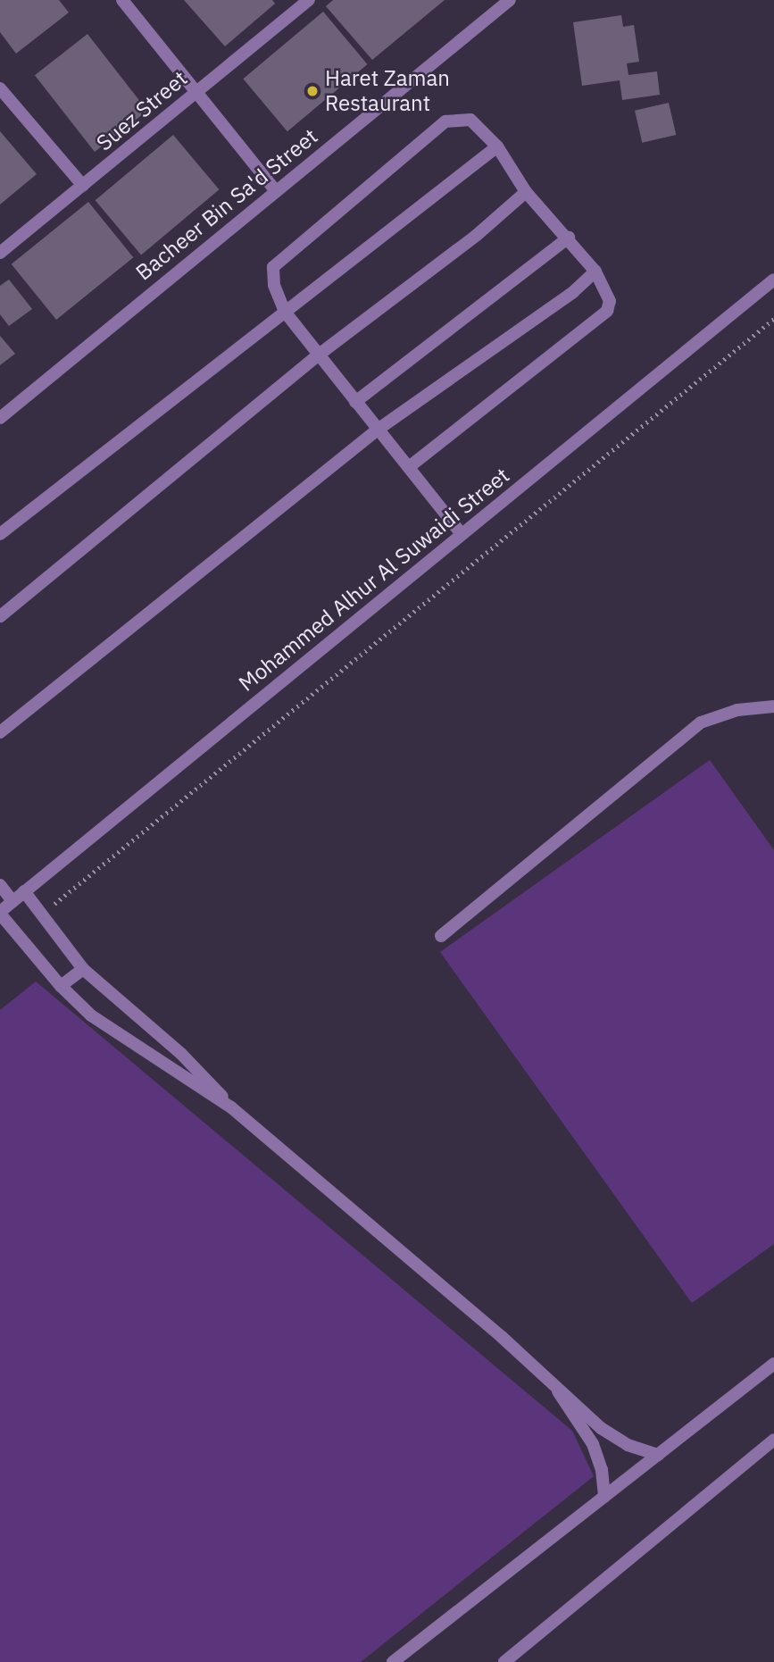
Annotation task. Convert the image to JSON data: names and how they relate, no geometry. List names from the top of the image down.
{
  "streets": {
    "street": ["Suez Street", "Bacheer Bin Sa'd Street", "Mohammed Alhur Al Suwaidi Street"]
  },
  "places": ["Haret Zaman Restaurant"]
}
